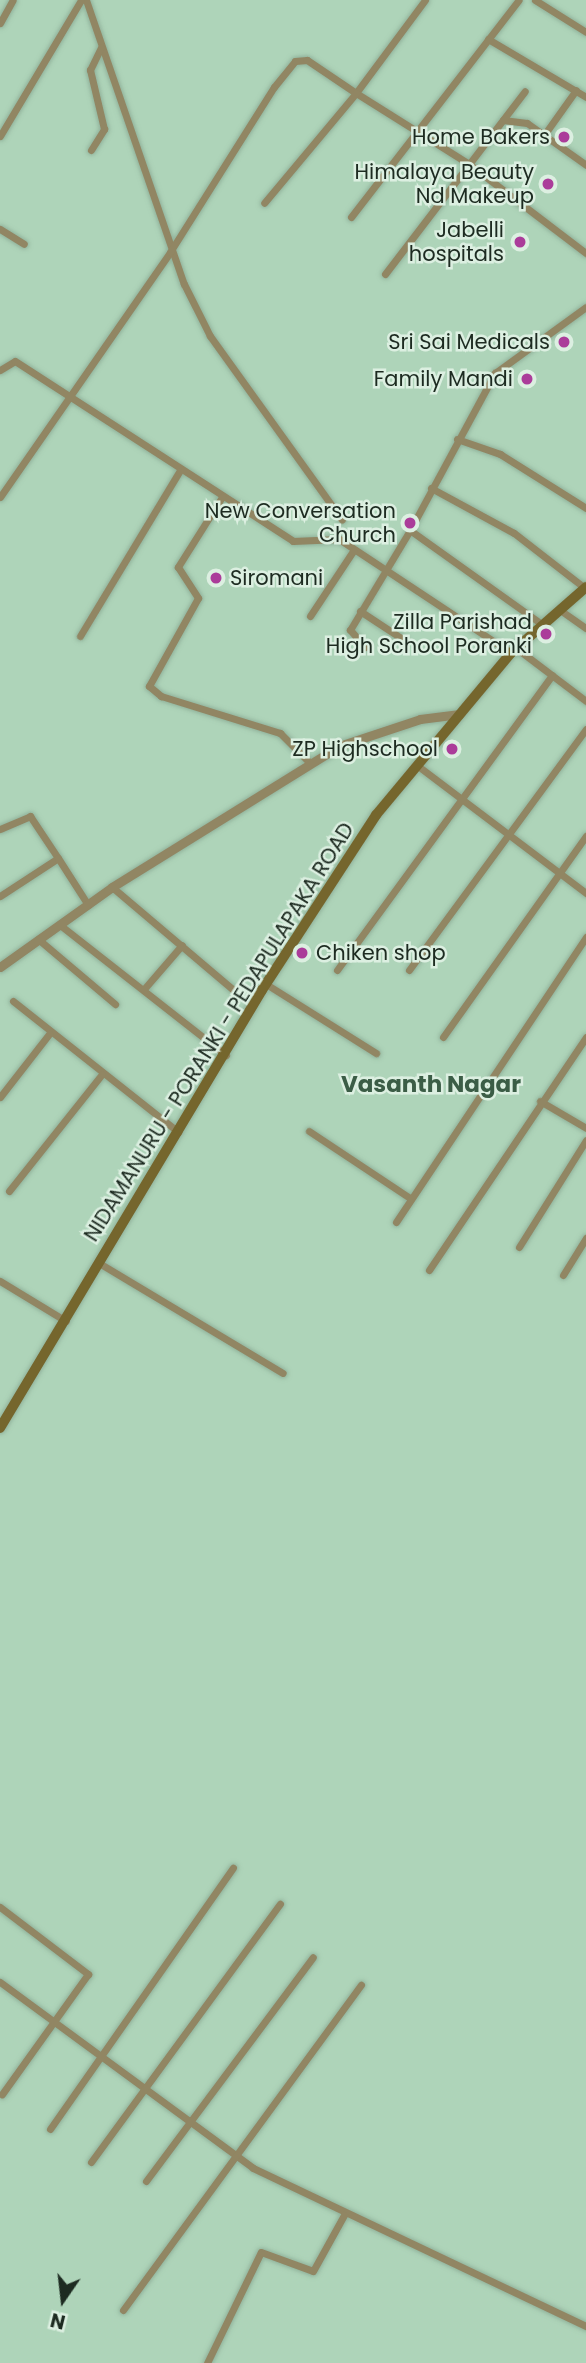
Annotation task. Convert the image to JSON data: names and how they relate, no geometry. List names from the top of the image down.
{
  "streets": {
    "main road": ["NIDAMANURU - PORANKI - PEDAPULAPAKA ROAD"]
  },
  "districts": ["Vasanth Nagar"],
  "places": [
    "Home Bakers",
    "Himalaya Beauty Nd Makeup",
    "Jabelli hospitals",
    "Sri Sai Medicals",
    "Family Mandi",
    "New Conversation Church",
    "Siromani",
    "Zilla Parishad High School Poranki",
    "ZP Highschool",
    "Chiken shop"
  ],
  "north": "bottom"
}
